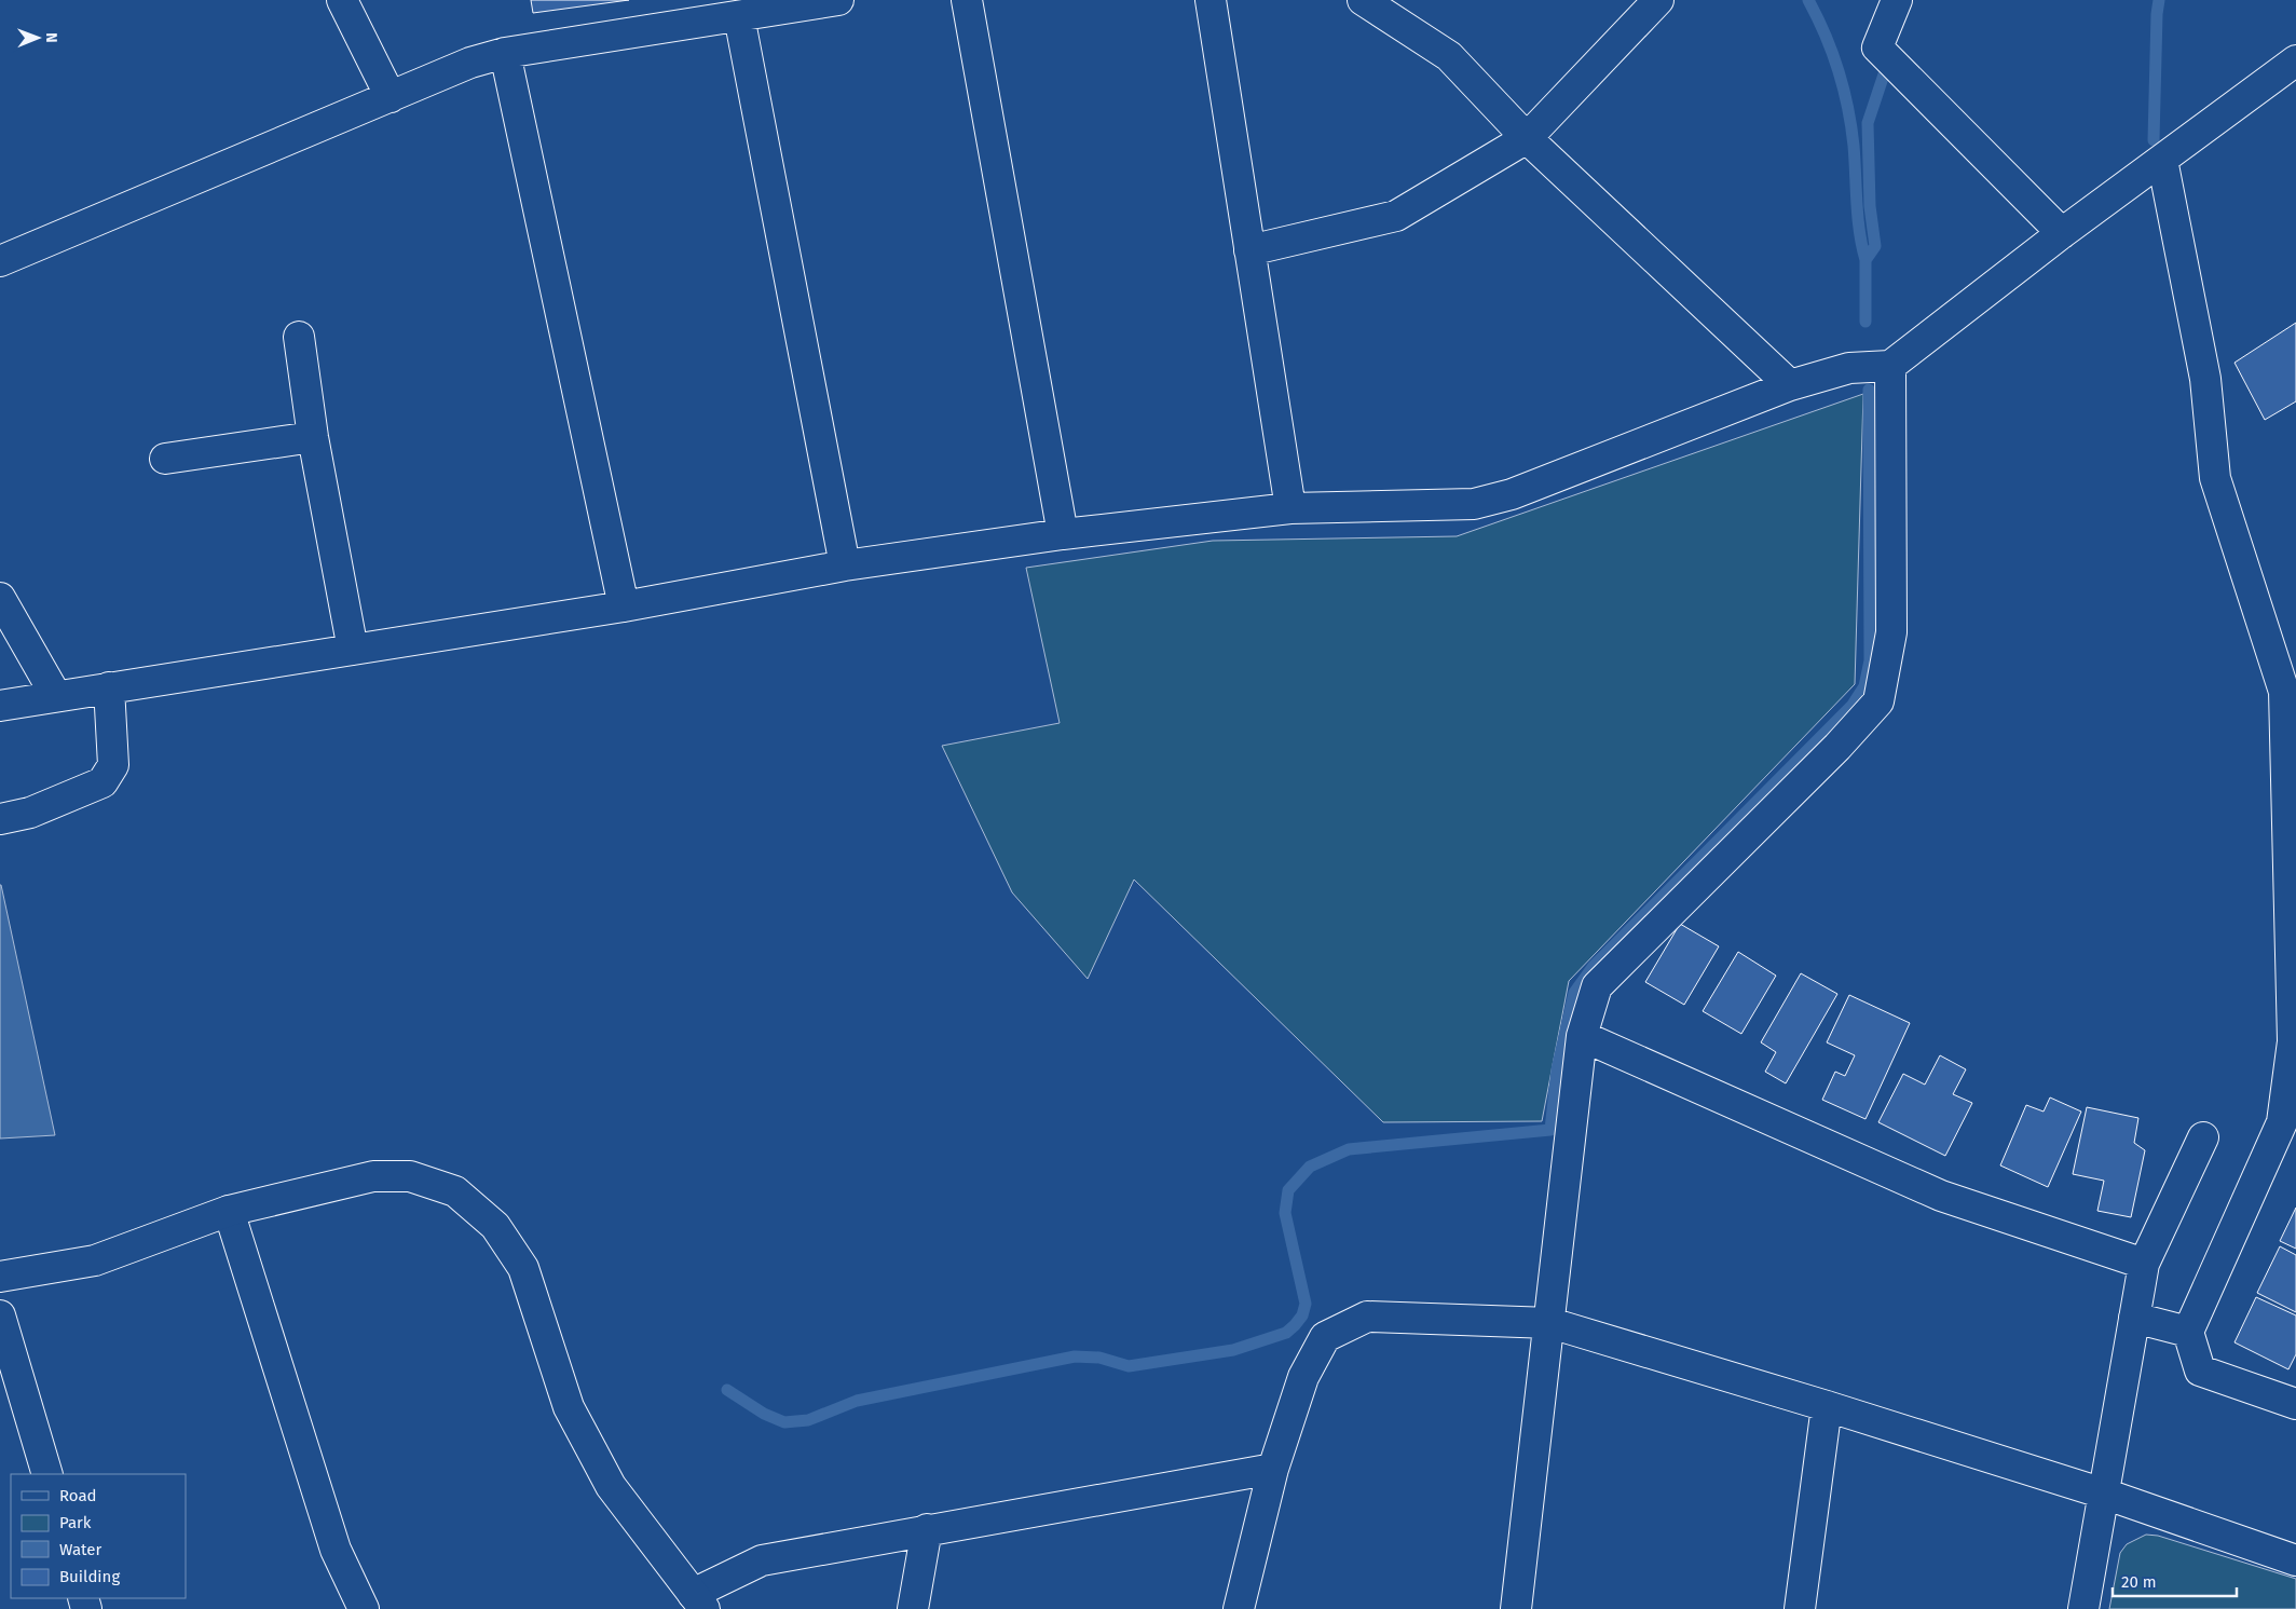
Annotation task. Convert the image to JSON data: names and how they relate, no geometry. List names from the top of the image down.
{
  "legend": [
    "Road",
    "Park",
    "Water",
    "Building"
  ],
  "scale_bar": "20 m",
  "north": "right"
}
